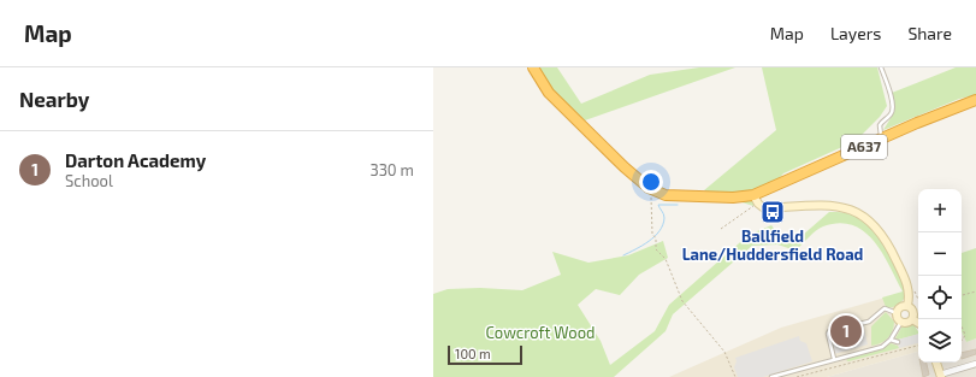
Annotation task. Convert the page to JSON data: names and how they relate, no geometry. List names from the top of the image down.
{
  "streets": {
    "highway": ["A637"]
  },
  "parks": ["Cowcroft Wood"],
  "places": {
    "bus stop": ["Ballfield Lane/Huddersfield Road"]
  },
  "scale_bar": "100 m",
  "page": {
    "header": "Map",
    "nav": ["Map", "Layers", "Share"],
    "heading": "Nearby",
    "list": [
      {
        "mark": "1",
        "name": "Darton Academy",
        "note": "School",
        "value": "330 m"
      }
    ],
    "map_buttons": ["+", "−"],
    "pins": "1",
    "scale": "100 m"
  }
}
